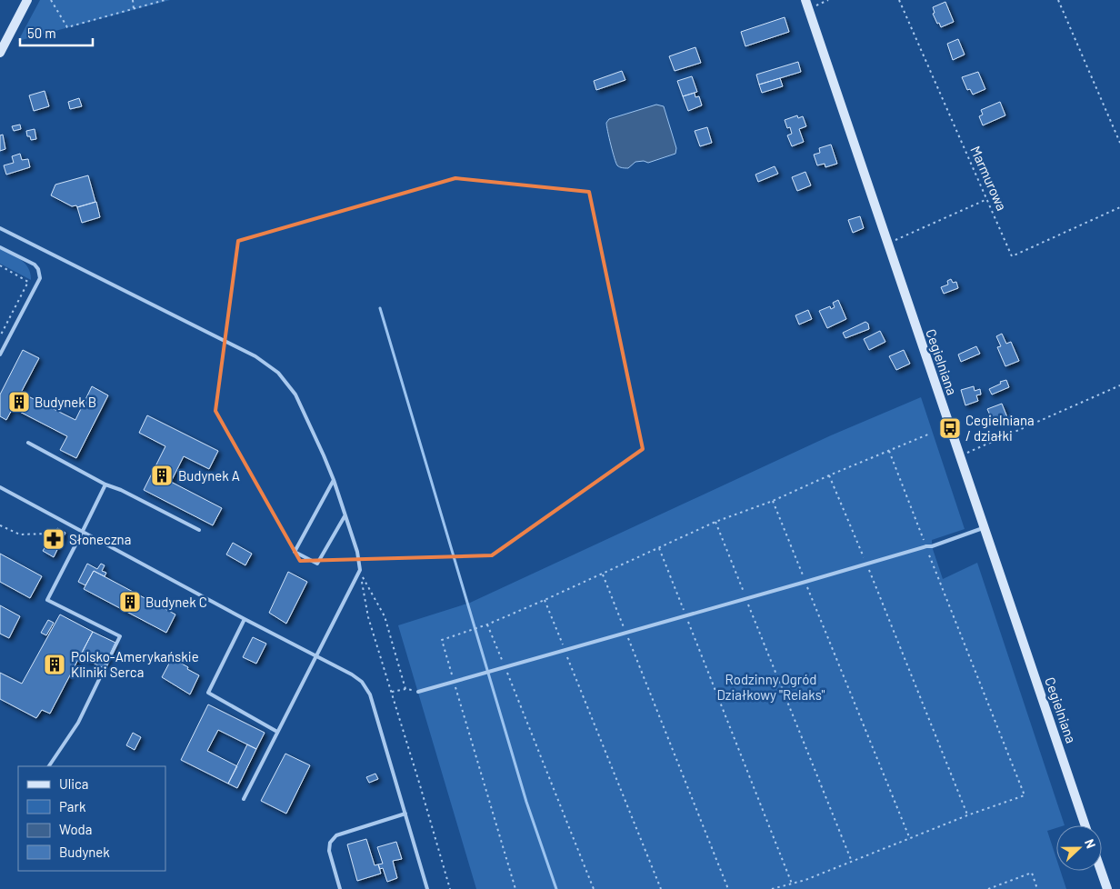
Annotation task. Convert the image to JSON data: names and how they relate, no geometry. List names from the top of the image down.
{
  "streets": {
    "street": ["Cegielniana"],
    "path": ["Marmurowa"]
  },
  "parks": ["Rodzinny Ogród Działkowy \"Relaks\""],
  "places": {
    "building": [
      "Budynek B",
      "Budynek A",
      "Budynek C",
      "Polsko-Amerykańskie Kliniki Serca"
    ],
    "bus stop": ["Cegielniana / działki"],
    "pharmacy": ["Słoneczna"]
  },
  "legend": [
    "Ulica",
    "Park",
    "Woda",
    "Budynek"
  ],
  "scale_bar": "50 m",
  "north": "right"
}
